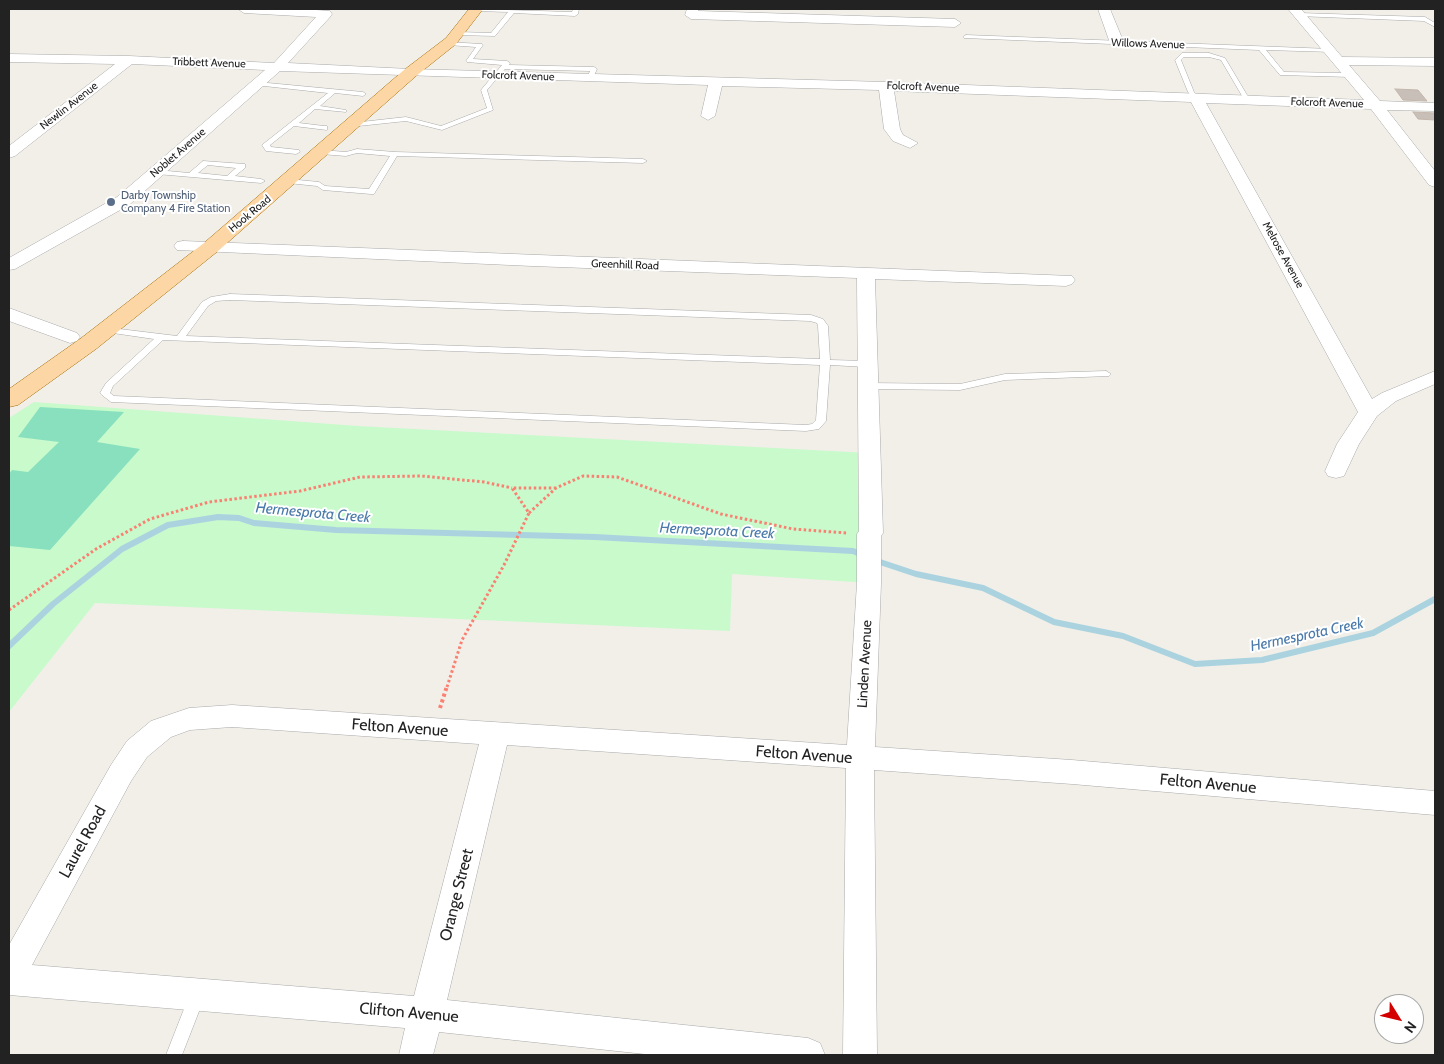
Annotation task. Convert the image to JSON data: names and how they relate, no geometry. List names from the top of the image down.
{
  "streets": {
    "main road": ["Hook Road"],
    "street": [
      "Tribbett Avenue",
      "Folcroft Avenue",
      "Newlin Avenue",
      "Noblet Avenue",
      "Melrose Avenue",
      "Greenhill Road",
      "Linden Avenue",
      "Felton Avenue",
      "Laurel Road",
      "Orange Street",
      "Clifton Avenue"
    ],
    "lane": ["Willows Avenue"]
  },
  "crossings": [
    ["Tribbett Avenue", "Folcroft Avenue"],
    ["Tribbett Avenue", "Newlin Avenue"],
    ["Tribbett Avenue", "Noblet Avenue"],
    ["Tribbett Avenue", "Hook Road"],
    ["Folcroft Avenue", "Hook Road"],
    ["Folcroft Avenue", "Melrose Avenue"],
    ["Hook Road", "Greenhill Road"],
    ["Greenhill Road", "Linden Avenue"],
    ["Linden Avenue", "Felton Avenue"],
    ["Felton Avenue", "Laurel Road"],
    ["Felton Avenue", "Orange Street"],
    ["Laurel Road", "Clifton Avenue"],
    ["Orange Street", "Clifton Avenue"]
  ],
  "water": ["Hermesprota Creek"],
  "places": ["Darby Township Company 4 Fire Station"],
  "north": "bottom right"
}
